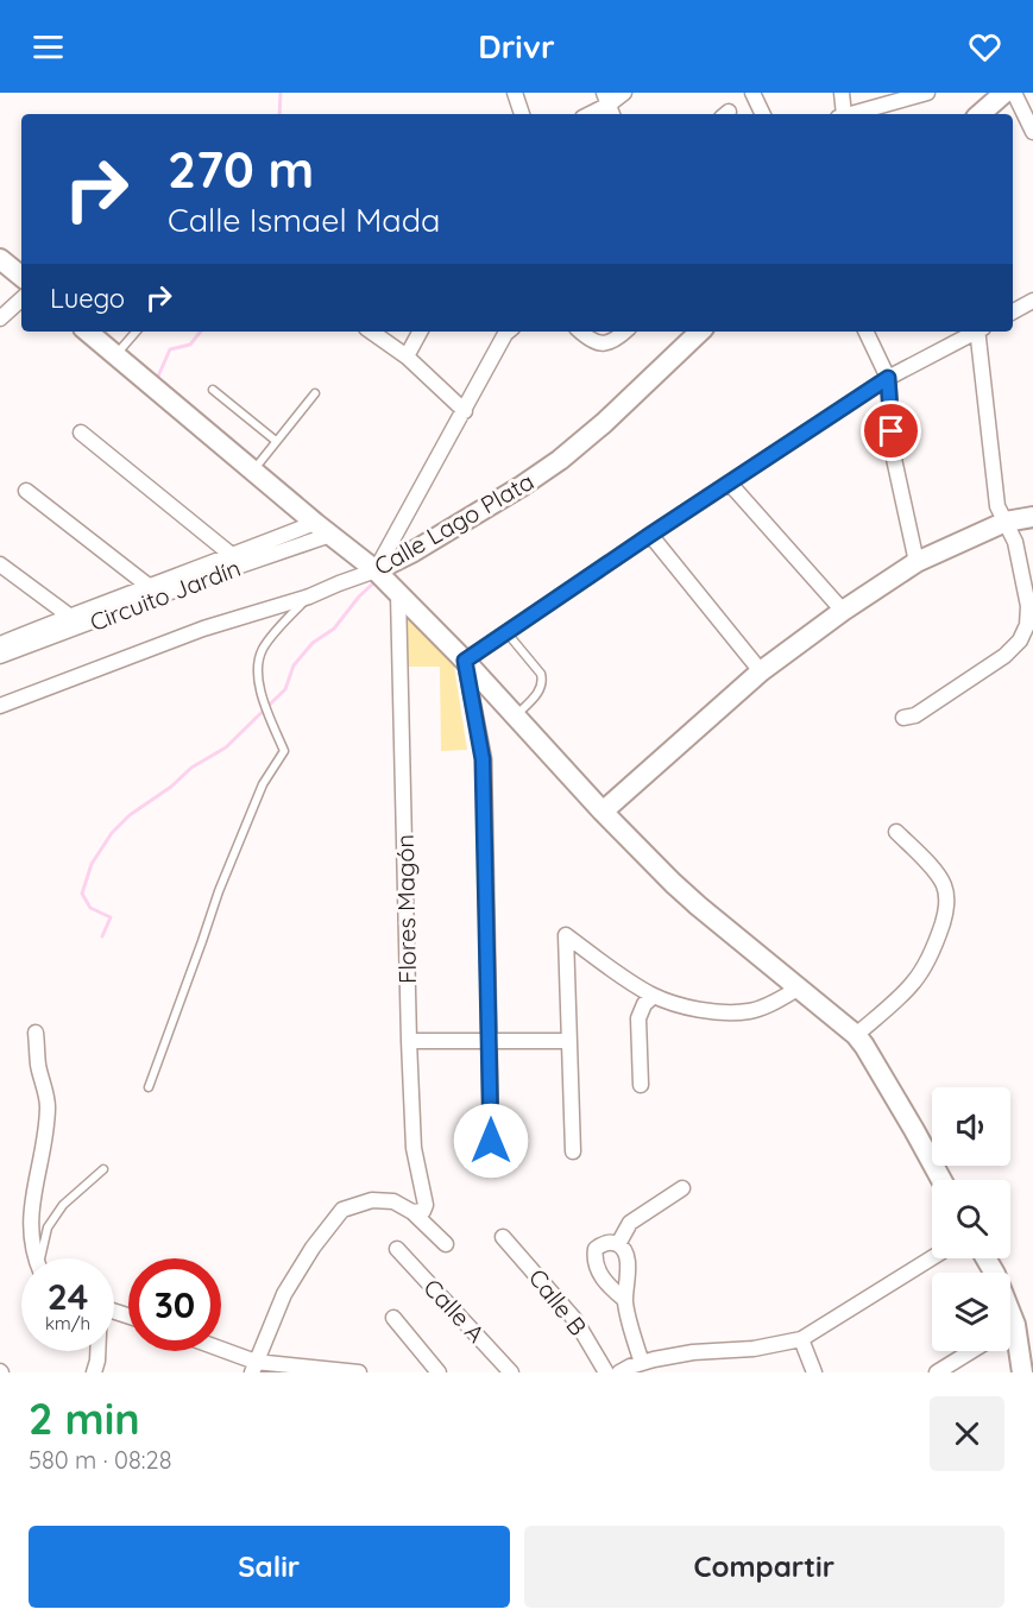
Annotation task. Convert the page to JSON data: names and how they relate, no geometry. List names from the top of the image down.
{
  "streets": {
    "street": [
      "Calle Lago Plata",
      "Circuito Jardín",
      "Flores Magón",
      "Calle B",
      "Calle A"
    ]
  },
  "page": {
    "header": "Drivr",
    "turn": ["270 m", "Calle Ismael Mada"],
    "then": "Luego",
    "speed": "24 km/h",
    "limit": "30",
    "heading": ["2 min", "580 m · 08:28"],
    "buttons": ["Salir", "Compartir"]
  }
}
